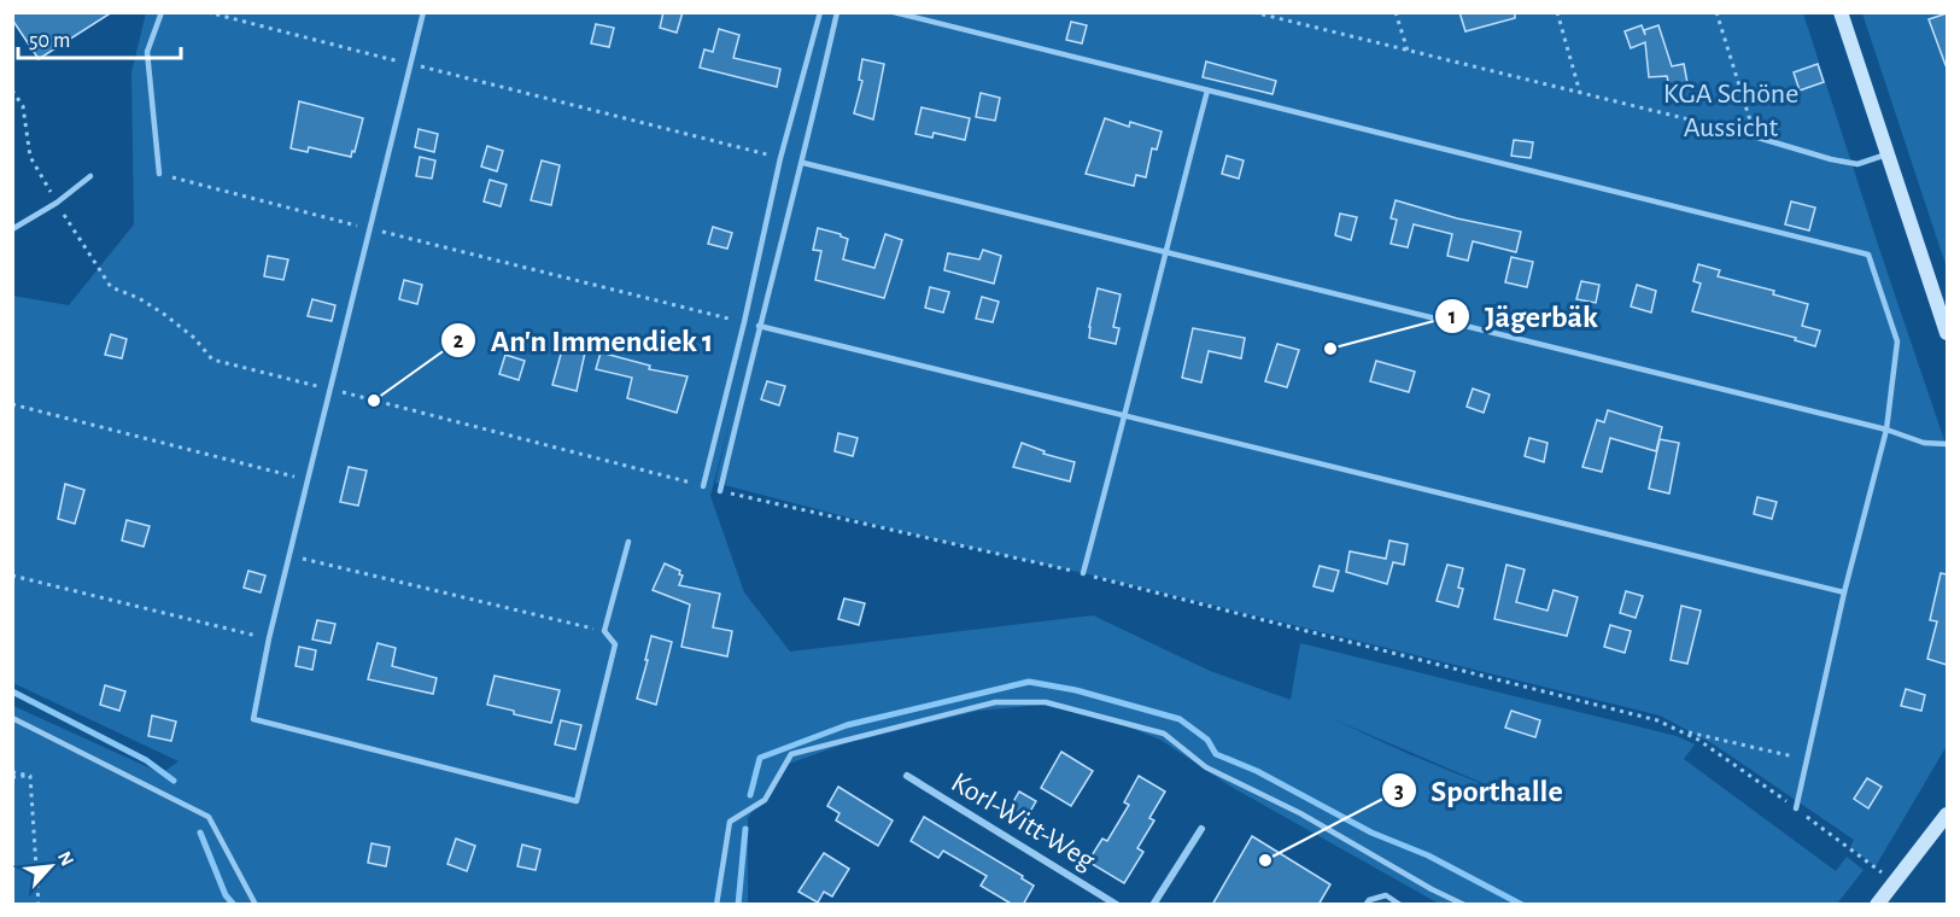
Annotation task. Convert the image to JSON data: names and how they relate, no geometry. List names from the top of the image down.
{
  "streets": {
    "street": ["Korl-Witt-Weg"]
  },
  "parks": ["KGA Schöne Aussicht"],
  "places": ["Jägerbäk", "An'n Immendiek 1", "Sporthalle"],
  "scale_bar": "50 m",
  "north": "top right"
}
